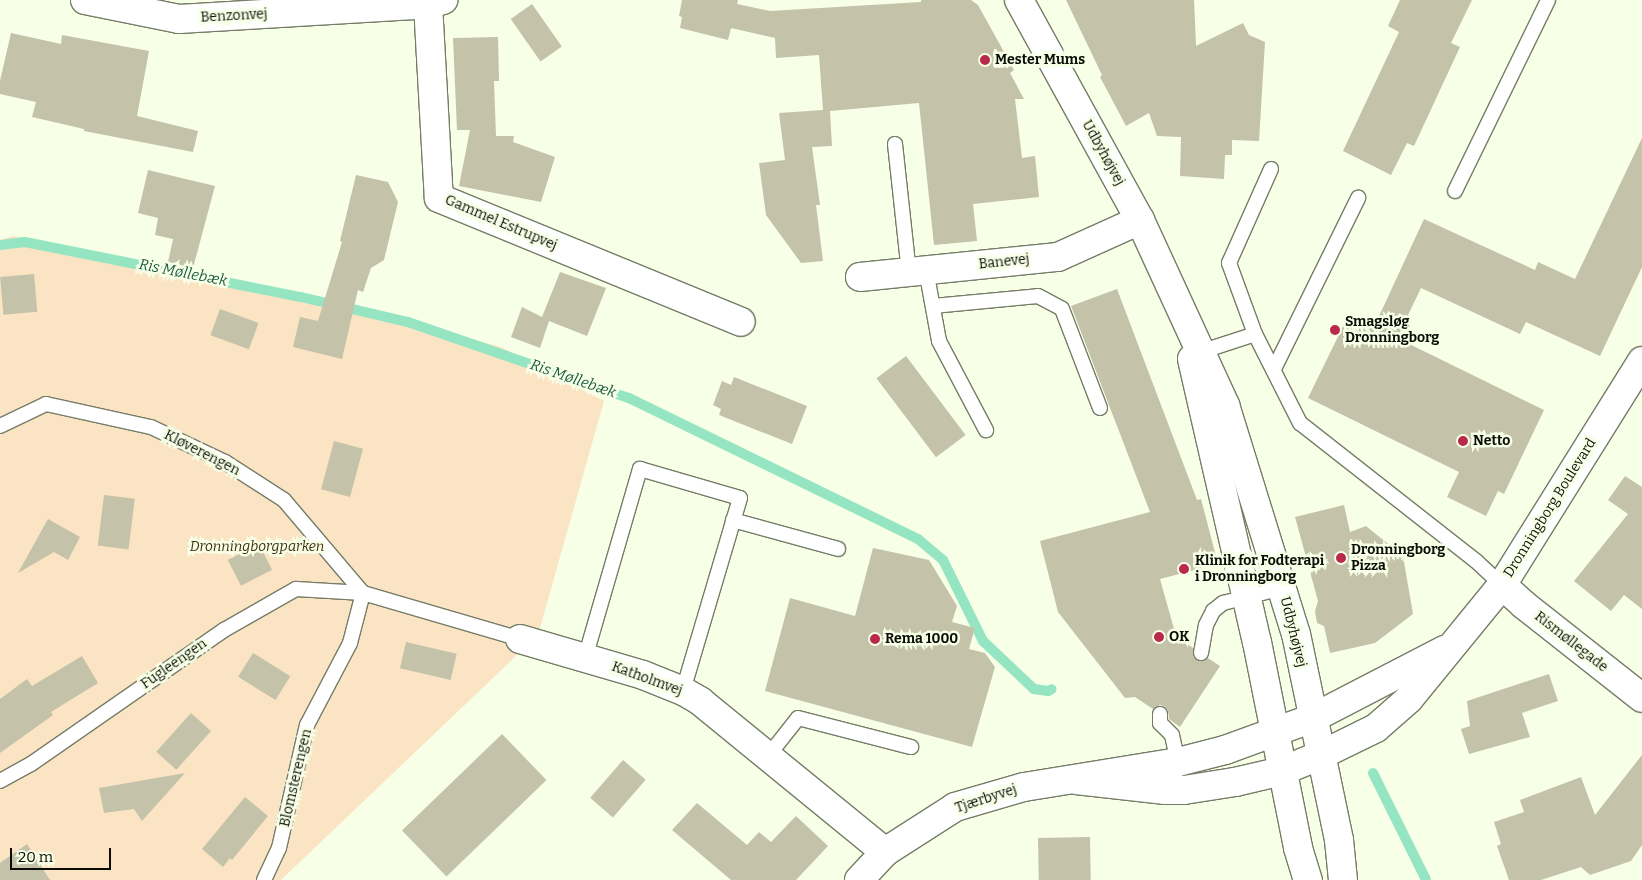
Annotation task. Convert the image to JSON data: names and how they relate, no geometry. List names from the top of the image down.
{
  "streets": {
    "street": [
      "Benzonvej",
      "Udbyhøjvej",
      "Gammel Estrupvej",
      "Banevej",
      "Dronningborg Boulevard",
      "Rismøllegade",
      "Katholmvej",
      "Tjærbyvej"
    ],
    "lane": ["Kløverengen", "Fugleengen", "Blomsterengen"]
  },
  "crossings": [
    ["Benzonvej", "Gammel Estrupvej"],
    ["Udbyhøjvej", "Banevej"],
    ["Udbyhøjvej", "Dronningborg Boulevard"],
    ["Udbyhøjvej", "Tjærbyvej"],
    ["Kløverengen", "Fugleengen"],
    ["Kløverengen", "Katholmvej"],
    ["Kløverengen", "Blomsterengen"],
    ["Dronningborg Boulevard", "Rismøllegade"],
    ["Dronningborg Boulevard", "Tjærbyvej"],
    ["Fugleengen", "Katholmvej"],
    ["Fugleengen", "Blomsterengen"],
    ["Katholmvej", "Blomsterengen"],
    ["Katholmvej", "Tjærbyvej"]
  ],
  "water": ["Ris Møllebæk"],
  "parks": ["Dronningborgparken"],
  "places": [
    "Mester Mums",
    "Smagsløg Dronningborg",
    "Netto",
    "Dronningborg Pizza",
    "Klinik for Fodterapi i Dronningborg",
    "OK",
    "Rema 1000"
  ],
  "scale_bar": "20 m"
}
